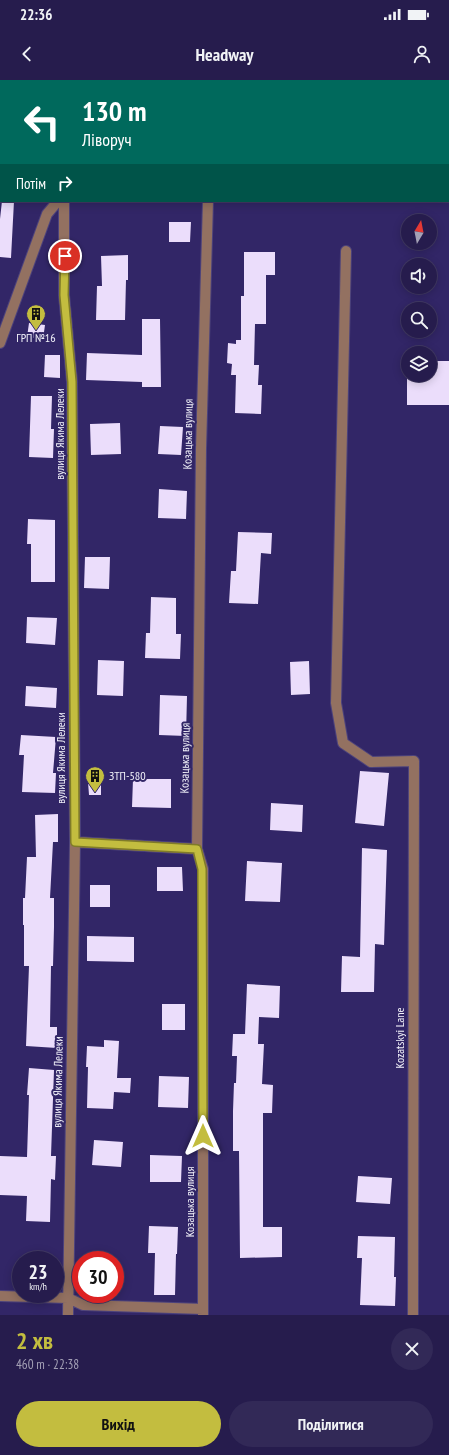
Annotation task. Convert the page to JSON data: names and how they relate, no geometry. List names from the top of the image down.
{
  "streets": {
    "street": ["вулиця Якима Лелеки", "Козацька вулиця", "Kozatskyi Lane"]
  },
  "places": {
    "building": ["ГРП №16", "ЗТП-580"]
  },
  "north": "top",
  "page": {
    "status": "22:36",
    "header": "Headway",
    "turn": ["130 m", "Ліворуч"],
    "then": "Потім",
    "speed": "23 km/h",
    "limit": "30",
    "heading": ["2 хв", "460 m · 22:38"],
    "buttons": ["Вихід", "Поділитися"]
  }
}
